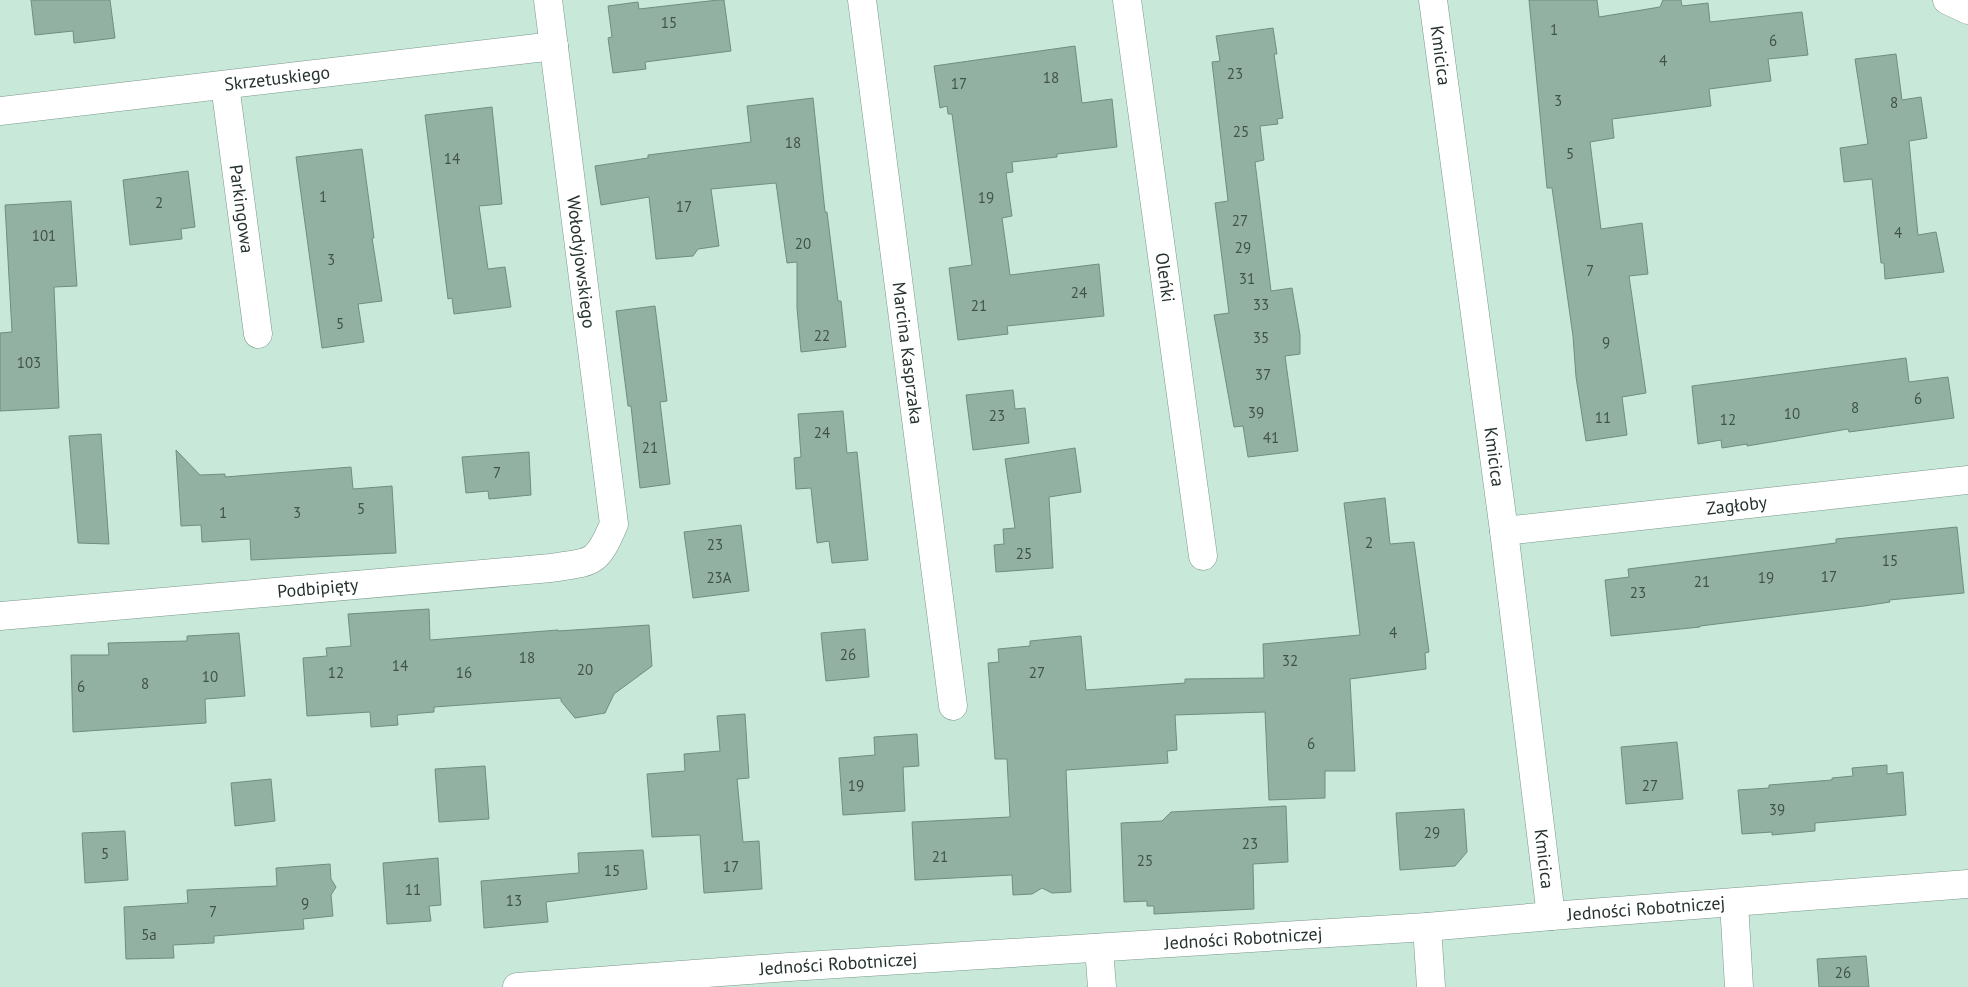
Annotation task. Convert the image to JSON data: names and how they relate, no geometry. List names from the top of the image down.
{
  "streets": {
    "street": [
      "Kmicica",
      "Skrzetuskiego",
      "Parkingowa",
      "Wołodyjowskiego",
      "Oleńki",
      "Marcina Kasprzaka",
      "Zagłoby",
      "Podbipięty",
      "Jedności Robotniczej"
    ]
  },
  "crossings": [
    ["Kmicica", "Zagłoby"],
    ["Kmicica", "Jedności Robotniczej"],
    ["Skrzetuskiego", "Parkingowa"],
    ["Skrzetuskiego", "Wołodyjowskiego"],
    ["Wołodyjowskiego", "Podbipięty"]
  ],
  "house_numbers": [
    "15",
    "1",
    "6",
    "4",
    "23",
    "18",
    "17",
    "3",
    "8",
    "25",
    "18",
    "5",
    "14",
    "1",
    "19",
    "2",
    "17",
    "27",
    "4",
    "101",
    "20",
    "29",
    "3",
    "7",
    "31",
    "24",
    "33",
    "21",
    "5",
    "22",
    "35",
    "9",
    "103",
    "37",
    "6",
    "8",
    "39",
    "10",
    "23",
    "11",
    "12",
    "24",
    "41",
    "21",
    "7",
    "5",
    "1",
    "3",
    "2",
    "23",
    "25",
    "15",
    "17",
    "23A",
    "19",
    "21",
    "23",
    "4",
    "26",
    "18",
    "32",
    "14",
    "20",
    "12",
    "16",
    "27",
    "10",
    "8",
    "6",
    "6",
    "19",
    "27",
    "39",
    "29",
    "23",
    "5",
    "21",
    "25",
    "17",
    "15",
    "11",
    "13",
    "9",
    "7",
    "5a",
    "26"
  ]
}
